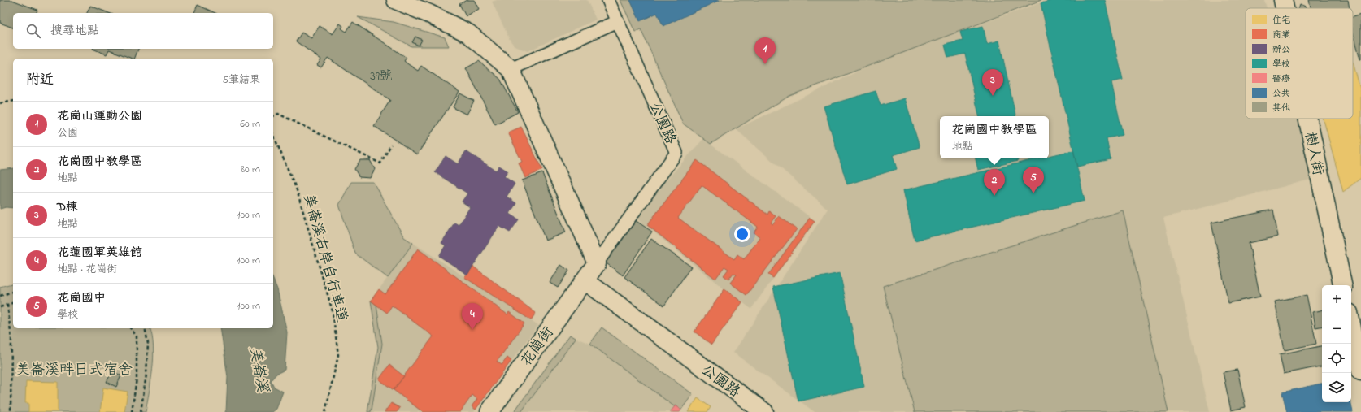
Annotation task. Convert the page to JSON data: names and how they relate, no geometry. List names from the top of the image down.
{
  "streets": {
    "street": ["公園路", "樹人街", "花崗街"],
    "path": ["美崙溪右岸自行車道"]
  },
  "crossings": [
    ["公園路", "花崗街"]
  ],
  "water": ["美崙溪"],
  "parks": ["美崙溪畔日式宿舍"],
  "house_numbers": ["39號"],
  "legend": [
    "住宅",
    "商業",
    "辦公",
    "學校",
    "醫療",
    "公共",
    "其他"
  ],
  "page": {
    "search": "搜尋地點",
    "pins": [
      "1",
      "3",
      "5",
      "2",
      "4"
    ],
    "heading": ["附近", "5筆結果"],
    "list": [
      {
        "mark": "1",
        "name": "花崗山運動公園",
        "note": "公園",
        "value": "60 m"
      },
      {
        "mark": "2",
        "name": "花崗國中教學區",
        "note": "地點",
        "value": "80 m"
      },
      {
        "mark": "3",
        "name": "D棟",
        "note": "地點",
        "value": "100 m"
      },
      {
        "mark": "4",
        "name": "花蓮國軍英雄館",
        "note": "地點 · 花崗街",
        "value": "100 m"
      },
      {
        "mark": "5",
        "name": "花崗國中",
        "note": "學校",
        "value": "100 m"
      }
    ],
    "popup": ["花崗國中教學區", "地點"],
    "map_buttons": ["+", "−"]
  }
}
